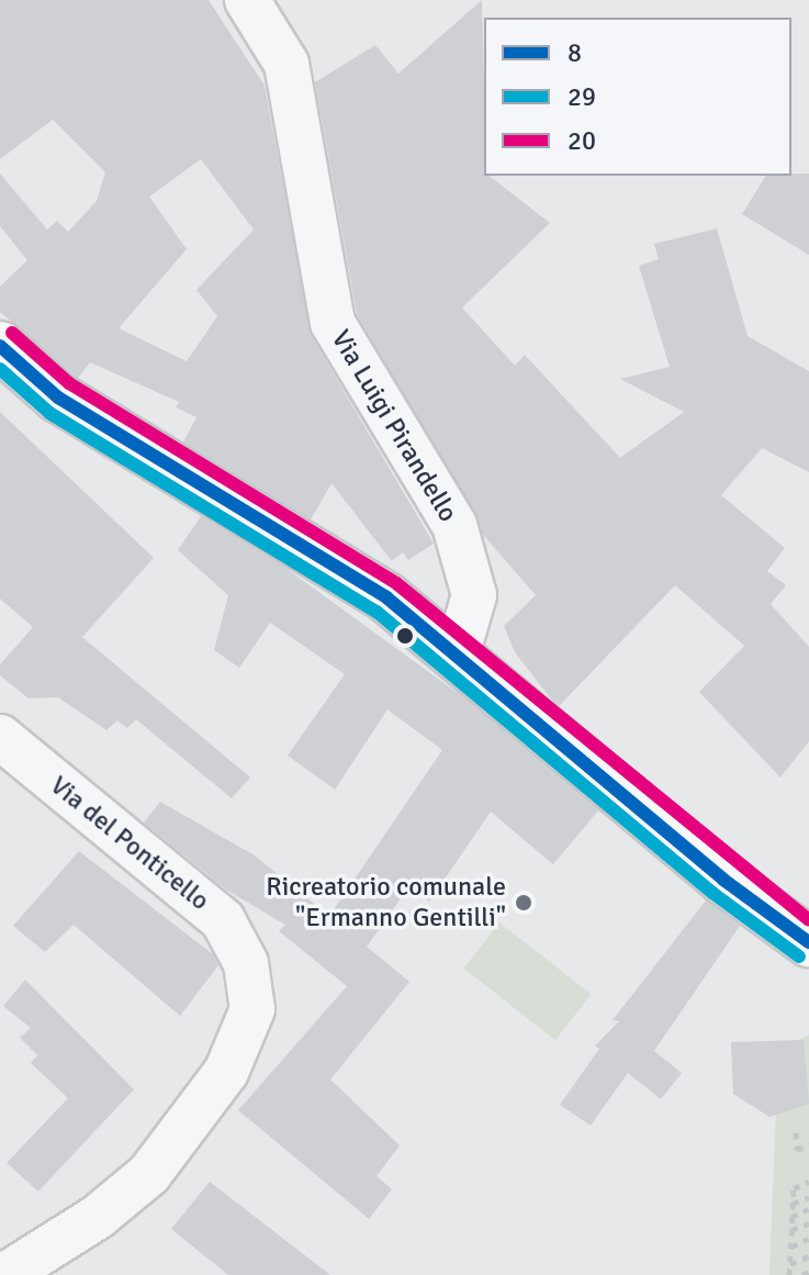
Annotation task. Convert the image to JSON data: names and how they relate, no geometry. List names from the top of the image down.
{
  "streets": {
    "street": ["Via Luigi Pirandello", "Via del Ponticello"]
  },
  "places": ["Ricreatorio comunale \"Ermanno Gentilli\""],
  "lines": ["transit line 20", "transit line 8", "transit line 29"],
  "legend": ["8", "29", "20"]
}
